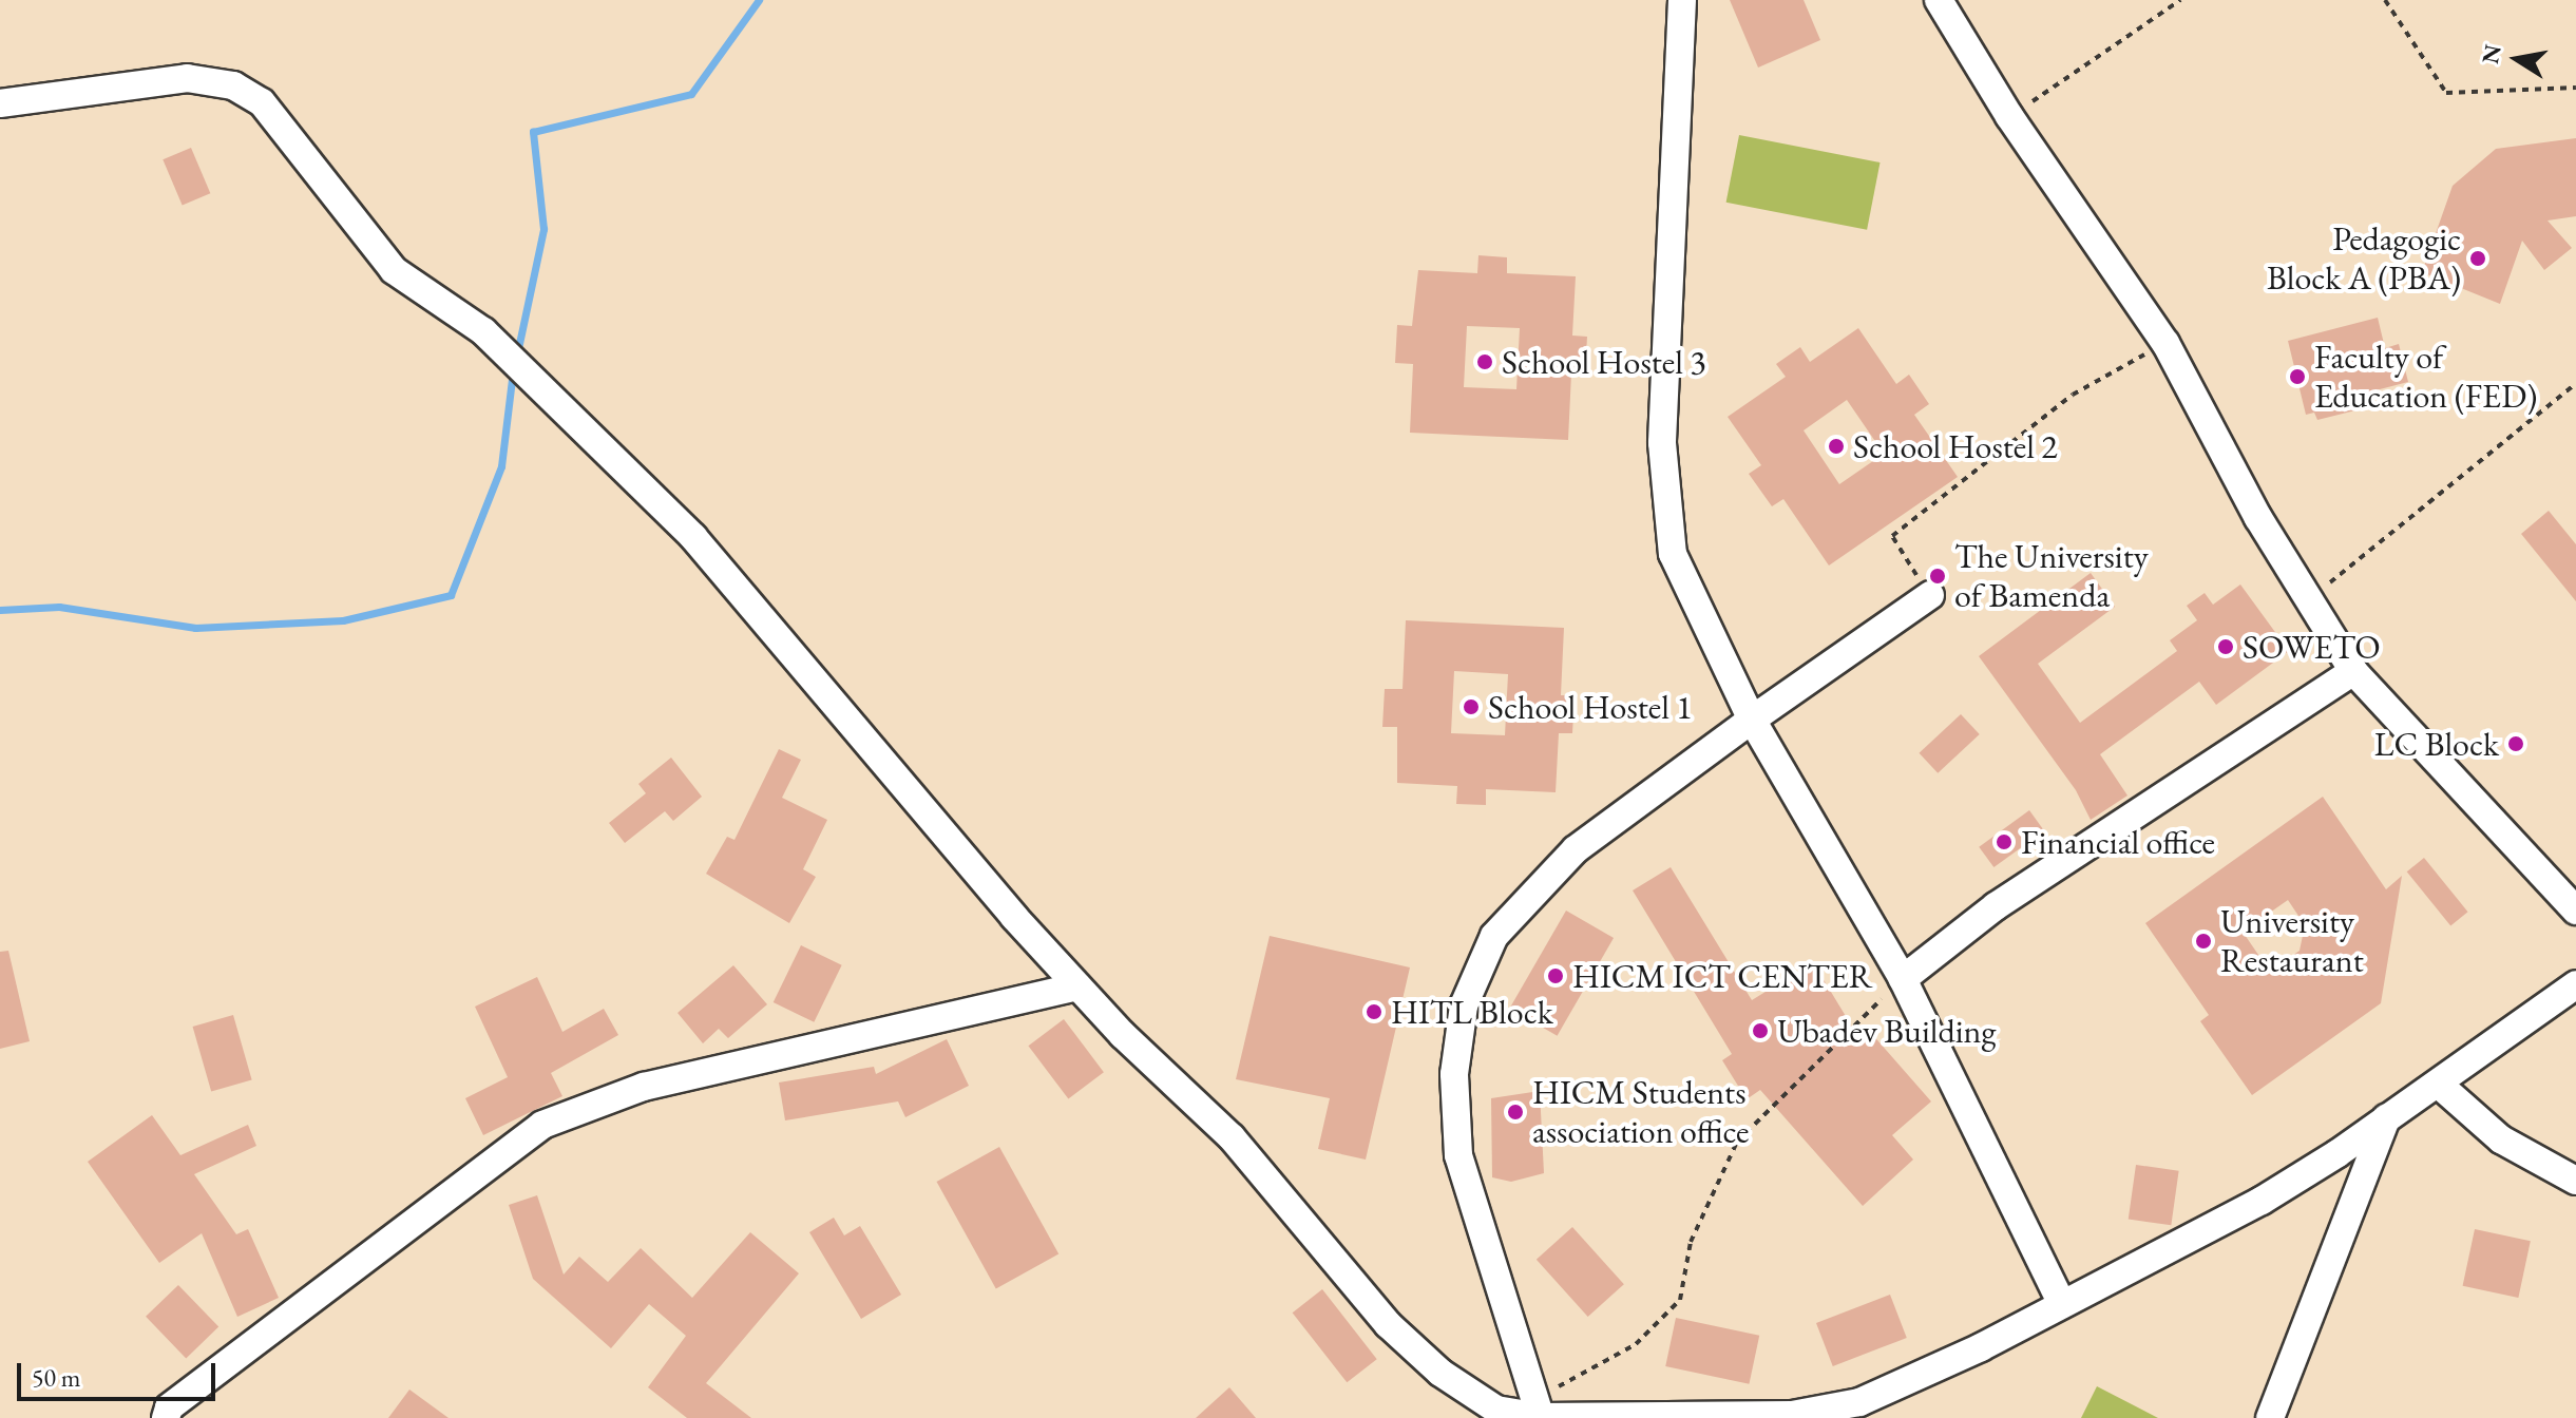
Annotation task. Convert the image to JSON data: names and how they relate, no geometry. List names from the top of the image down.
{
  "places": [
    "Pedagogic Block A (PBA)",
    "School Hostel 3",
    "Faculty of Education (FED)",
    "School Hostel 2",
    "The University of Bamenda",
    "SOWETO",
    "School Hostel 1",
    "LC Block",
    "Financial office",
    "University Restaurant",
    "HICM ICT CENTER",
    "HITL Block",
    "Ubadev Building",
    "HICM Students association office"
  ],
  "scale_bar": "50 m",
  "north": "left"
}
